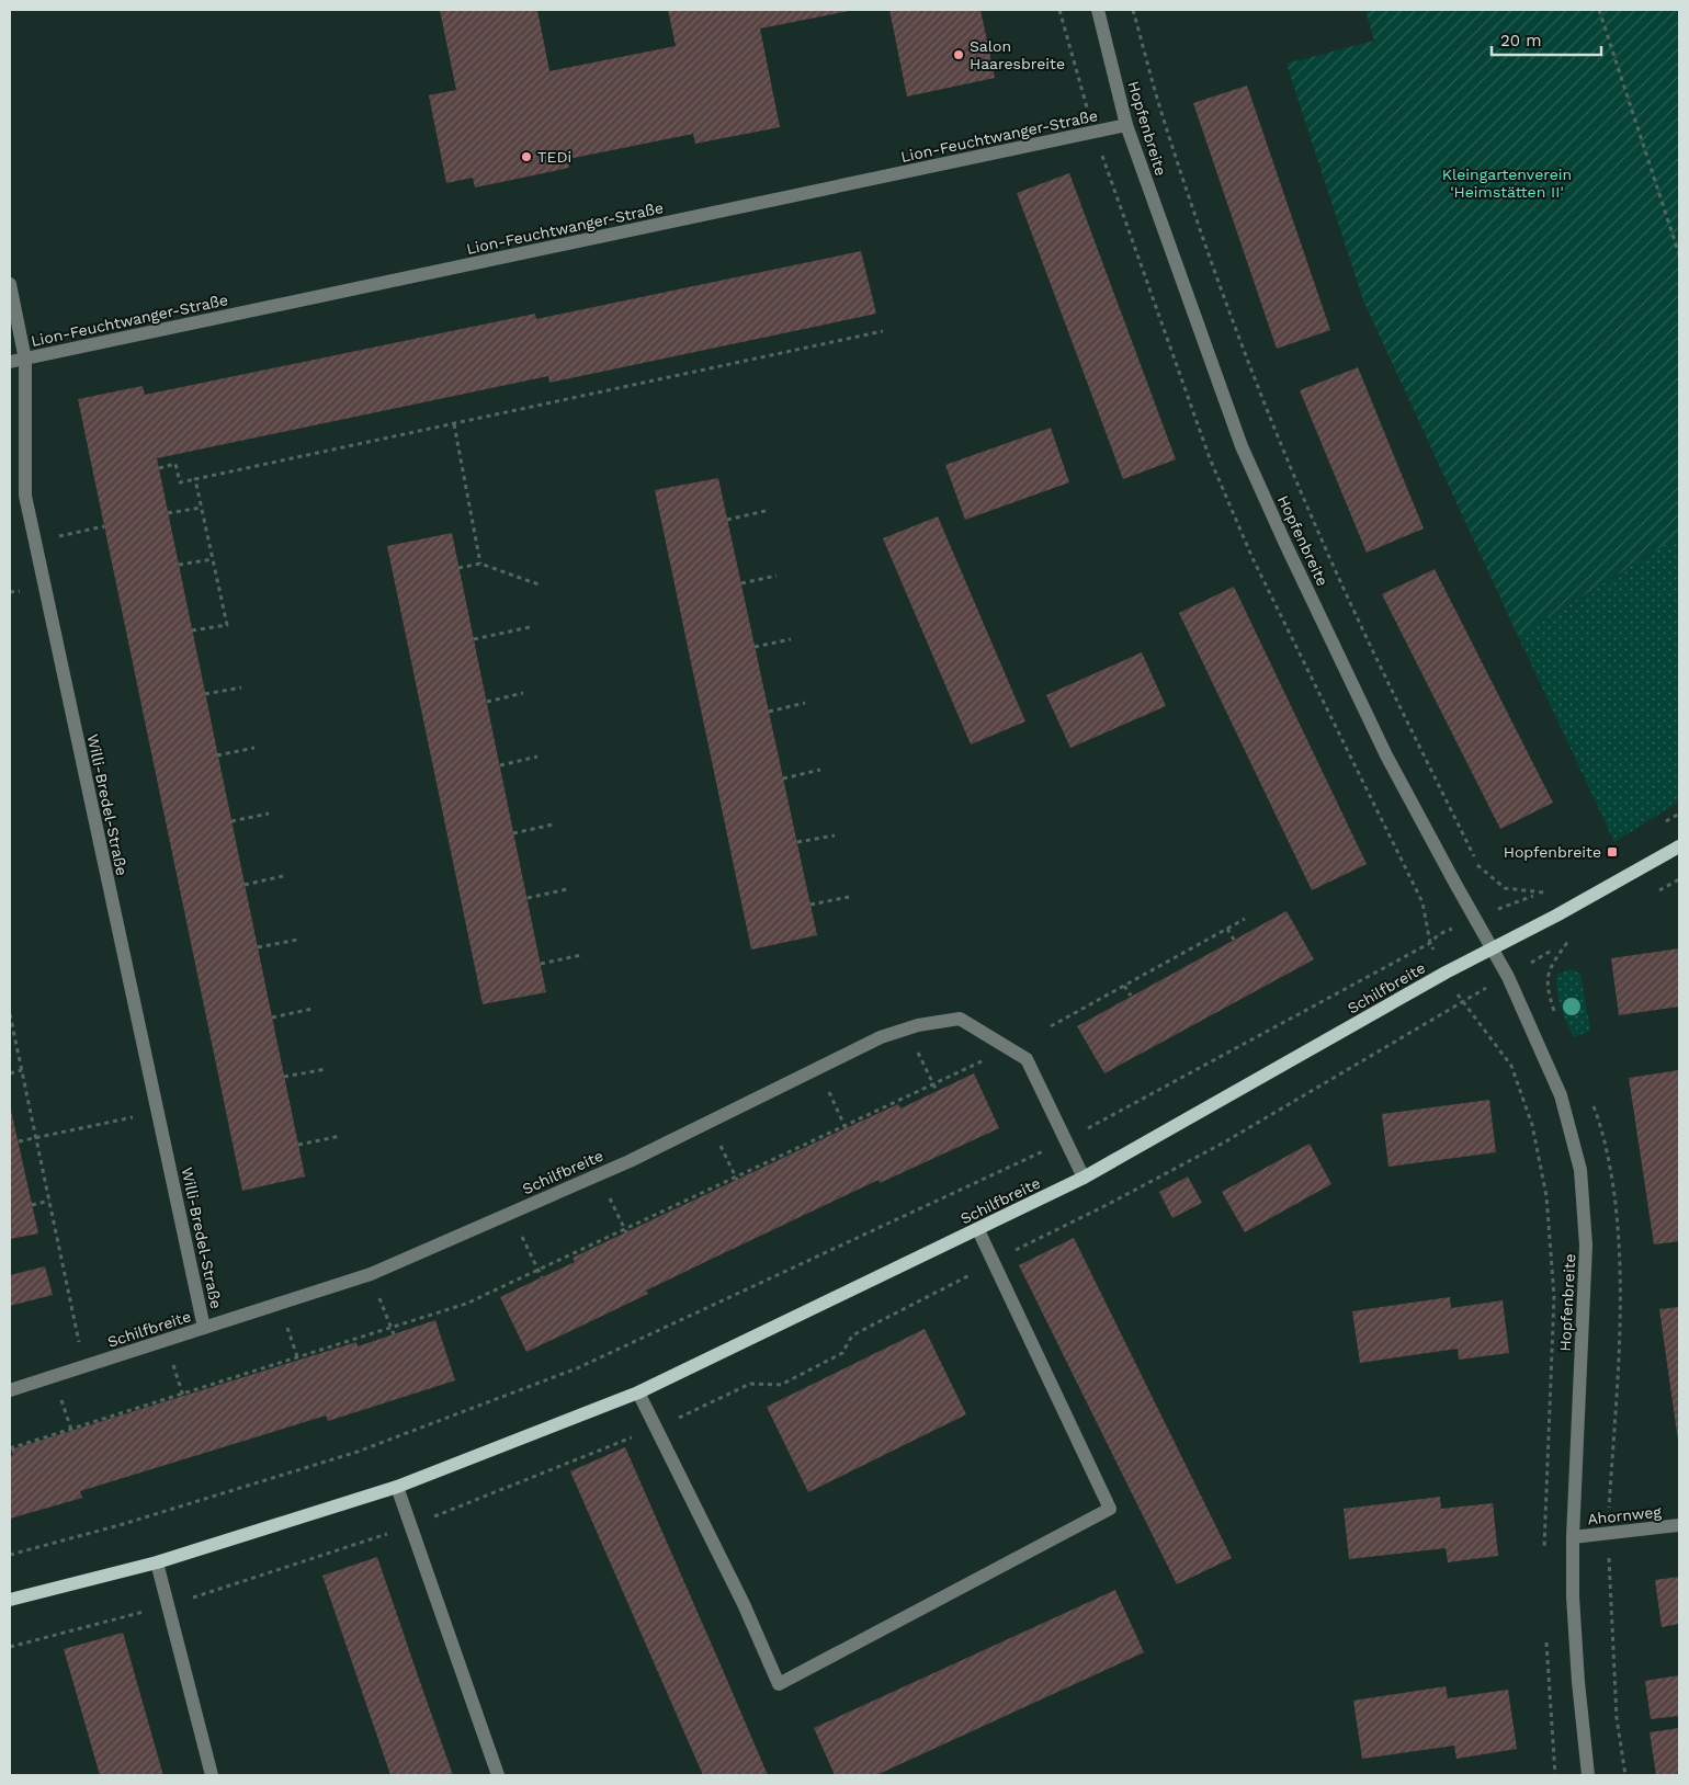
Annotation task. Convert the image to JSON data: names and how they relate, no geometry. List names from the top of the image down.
{
  "streets": {
    "main road": ["Schilfbreite"],
    "street": [
      "Hopfenbreite",
      "Lion-Feuchtwanger-Straße",
      "Willi-Bredel-Straße",
      "Ahornweg"
    ]
  },
  "crossings": [
    ["Hopfenbreite", "Lion-Feuchtwanger-Straße"],
    ["Hopfenbreite", "Schilfbreite"],
    ["Hopfenbreite", "Ahornweg"],
    ["Lion-Feuchtwanger-Straße", "Willi-Bredel-Straße"],
    ["Willi-Bredel-Straße", "Schilfbreite"]
  ],
  "parks": ["Kleingartenverein 'Heimstätten II'"],
  "places": {
    "other": ["Salon Haaresbreite", "TEDi"],
    "transit": ["Hopfenbreite"]
  },
  "scale_bar": "20 m"
}
